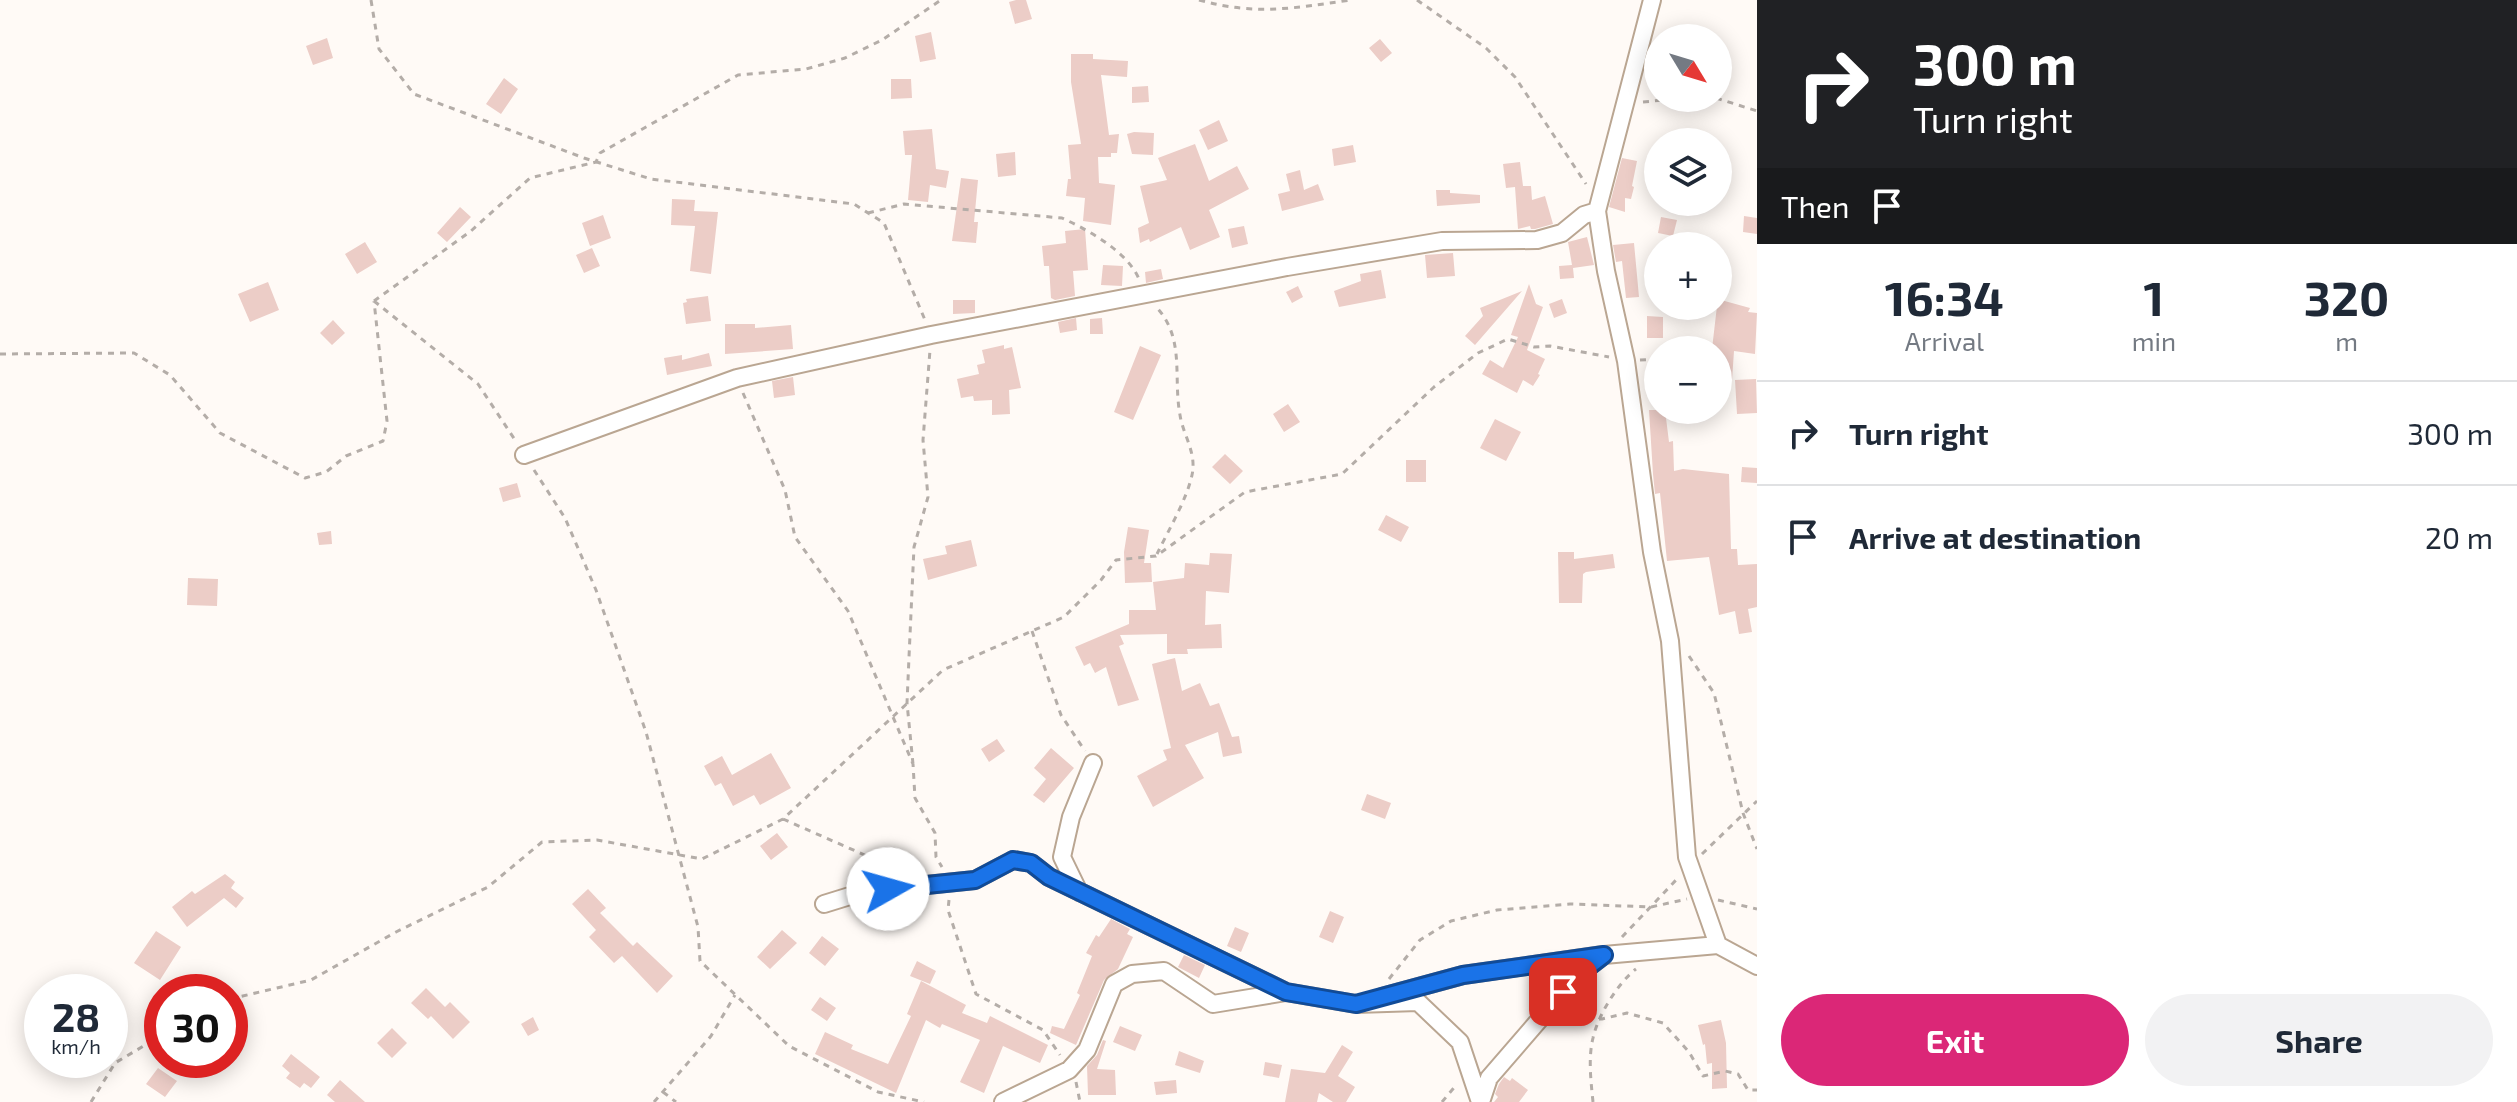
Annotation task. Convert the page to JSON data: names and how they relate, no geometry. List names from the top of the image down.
{
  "north": "bottom right",
  "page": {
    "turn": ["300 m", "Turn right"],
    "map_buttons": ["+", "−"],
    "then": "Then",
    "eta": [
      "16:34",
      "Arrival",
      "1",
      "min",
      "320",
      "m"
    ],
    "list": [
      {
        "name": "Turn right",
        "value": "300 m"
      },
      {
        "name": "Arrive at destination",
        "value": "20 m"
      }
    ],
    "speed": "28 km/h",
    "limit": "30",
    "buttons": ["Exit", "Share"]
  }
}
